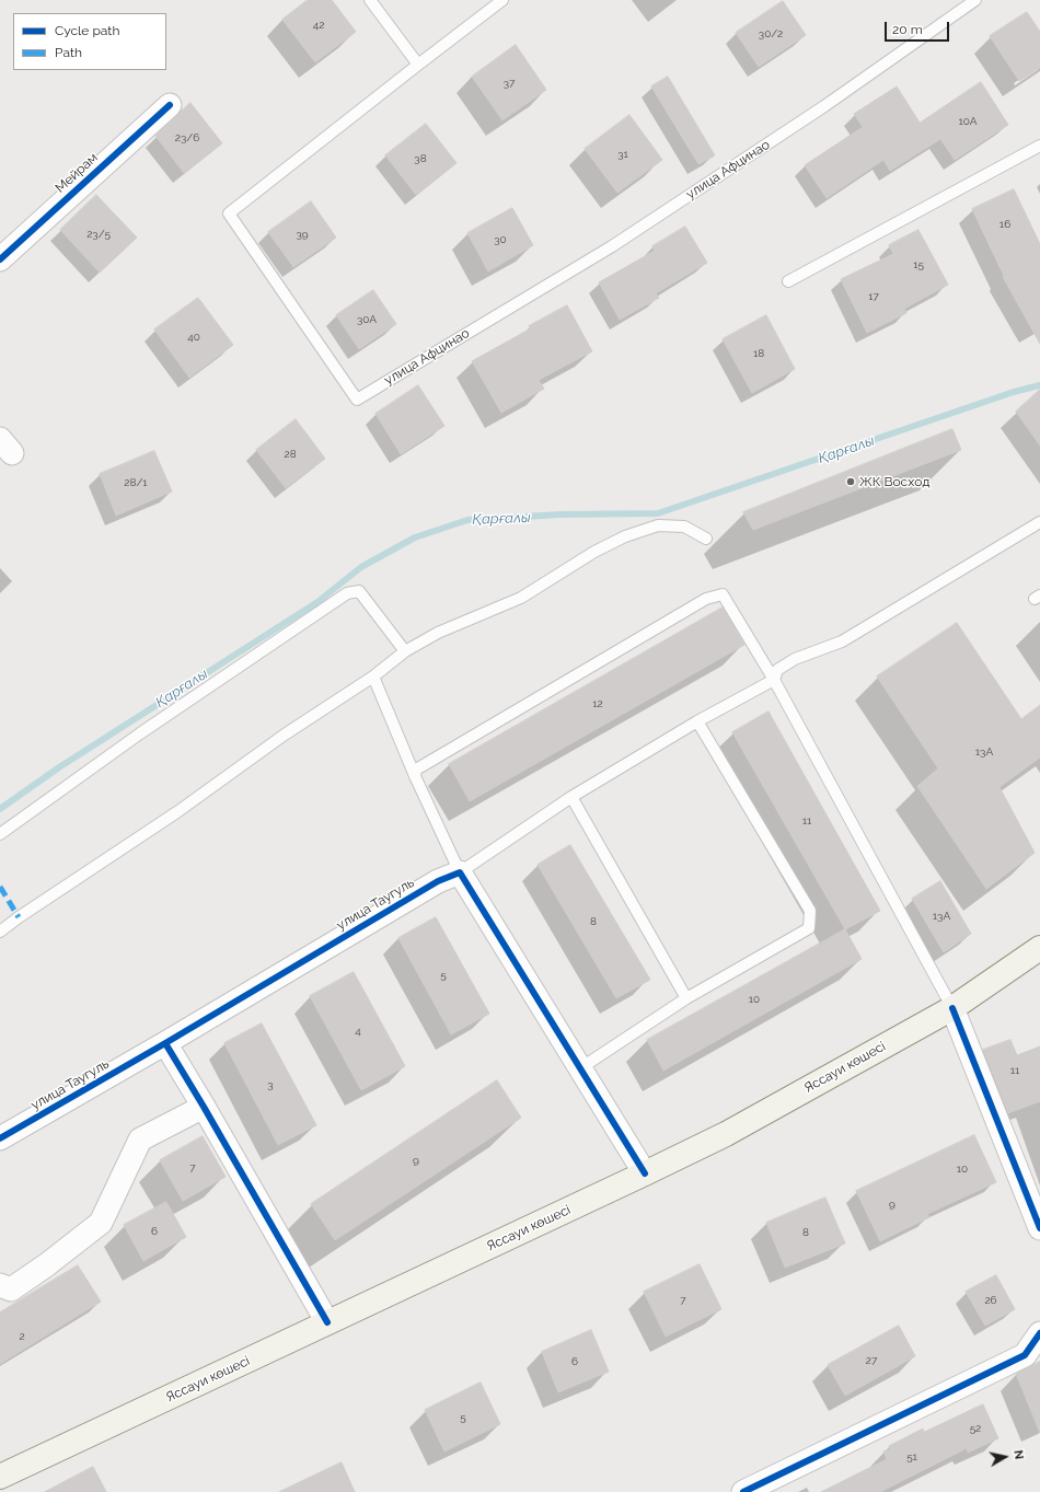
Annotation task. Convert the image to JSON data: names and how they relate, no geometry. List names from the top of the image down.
{
  "streets": {
    "main road": ["Яссауи көшесі"],
    "street": ["Мейрам", "улица Таугуль"],
    "lane": ["улица Афцинао"]
  },
  "water": ["Қарғалы"],
  "places": ["ЖК Восход"],
  "house_numbers": [
    "42",
    "30/2",
    "37",
    "10А",
    "23/6",
    "31",
    "38",
    "16",
    "23/5",
    "39",
    "30",
    "15",
    "17",
    "30А",
    "40",
    "18",
    "28",
    "28/1",
    "12",
    "13А",
    "11",
    "13А",
    "8",
    "5",
    "10",
    "4",
    "11",
    "3",
    "9",
    "7",
    "10",
    "9",
    "6",
    "8",
    "7",
    "26",
    "2",
    "27",
    "6",
    "5",
    "52",
    "51"
  ],
  "legend": ["Cycle path", "Path"],
  "scale_bar": "20 m",
  "north": "right"
}
